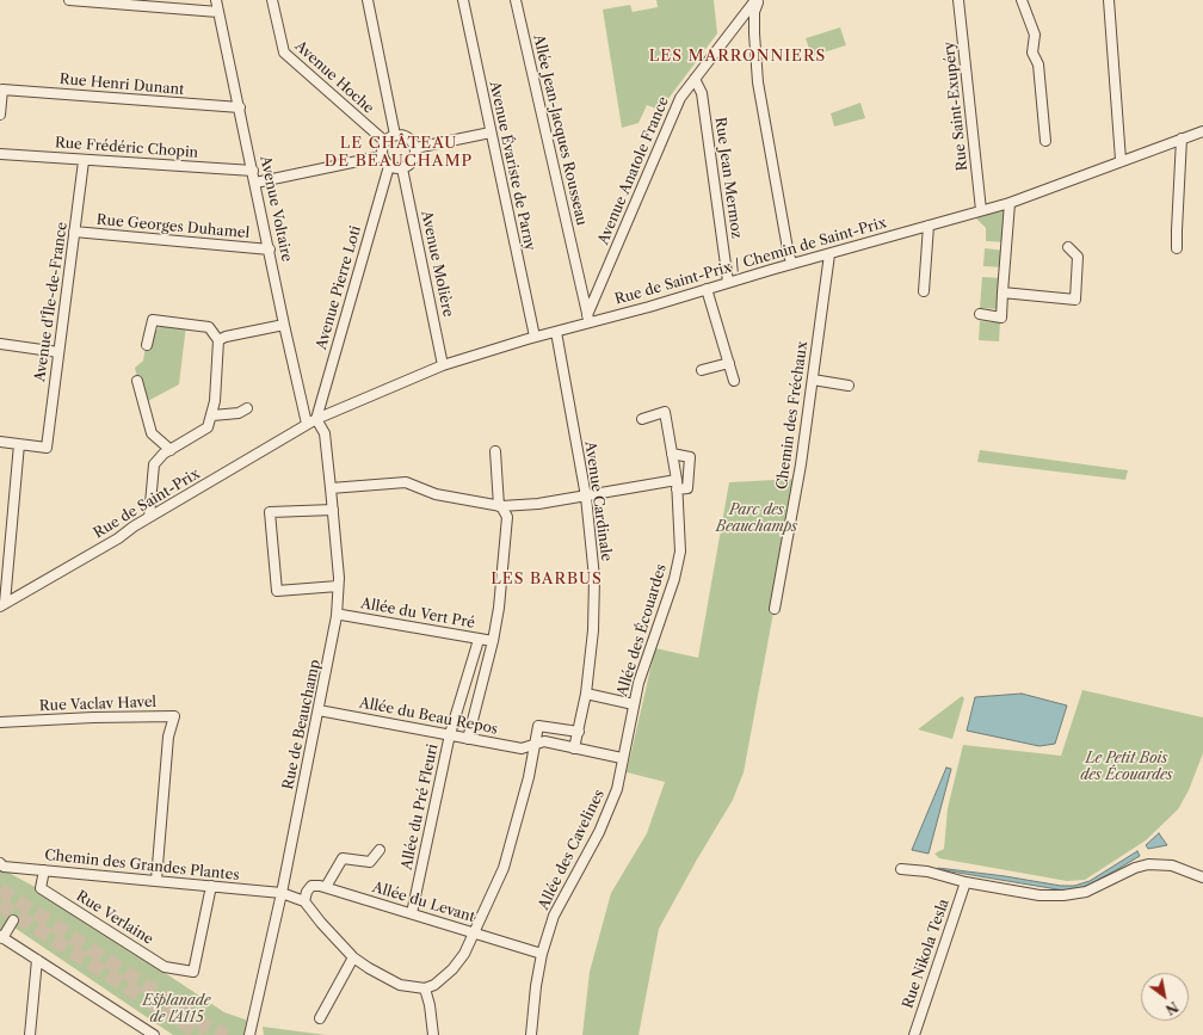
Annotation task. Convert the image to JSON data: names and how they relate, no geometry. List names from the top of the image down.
{
  "streets": {
    "street": [
      "Avenue Hoche",
      "Rue Henri Dunant",
      "Rue Saint-Exupéry",
      "Allée Jean-Jacques Rousseau",
      "Rue Frédéric Chopin",
      "Avenue Évariste de Parny",
      "Avenue Anatole France",
      "Rue Jean Mermoz",
      "Avenue Voltaire",
      "Rue Georges Duhamel",
      "Rue de Saint-Prix / Chemin de Saint-Prix",
      "Avenue Molière",
      "Avenue Pierre Loti",
      "Avenue d'Île-de-France",
      "Chemin des Fréchaux",
      "Avenue Cardinale",
      "Rue de Saint-Prix",
      "Allée du Vert Pré",
      "Allée des Écouardes",
      "Rue Vaclav Havel",
      "Allée du Beau Repos",
      "Rue de Beauchamp",
      "Allée du Pré Fleuri",
      "Allée des Cavelines",
      "Chemin des Grandes Plantes",
      "Allée du Levant",
      "Rue Verlaine",
      "Rue Nikola Tesla"
    ]
  },
  "crossings": [
    ["Avenue Hoche", "Avenue Molière"],
    ["Avenue Hoche", "Avenue Pierre Loti"],
    ["Rue Henri Dunant", "Avenue Voltaire"],
    ["Rue Saint-Exupéry", "Rue de Saint-Prix / Chemin de Saint-Prix"],
    ["Allée Jean-Jacques Rousseau", "Avenue Anatole France"],
    ["Allée Jean-Jacques Rousseau", "Rue de Saint-Prix / Chemin de Saint-Prix"],
    ["Rue Frédéric Chopin", "Avenue Voltaire"],
    ["Rue Frédéric Chopin", "Avenue d'Île-de-France"],
    ["Avenue Évariste de Parny", "Rue de Saint-Prix / Chemin de Saint-Prix"],
    ["Avenue Anatole France", "Rue Jean Mermoz"],
    ["Avenue Anatole France", "Rue de Saint-Prix / Chemin de Saint-Prix"],
    ["Rue Jean Mermoz", "Rue de Saint-Prix / Chemin de Saint-Prix"],
    ["Avenue Voltaire", "Rue Georges Duhamel"],
    ["Avenue Voltaire", "Rue de Saint-Prix / Chemin de Saint-Prix"],
    ["Avenue Voltaire", "Avenue Pierre Loti"],
    ["Avenue Voltaire", "Rue de Saint-Prix"],
    ["Avenue Voltaire", "Rue de Beauchamp"],
    ["Rue Georges Duhamel", "Avenue d'Île-de-France"],
    ["Rue de Saint-Prix / Chemin de Saint-Prix", "Avenue Molière"],
    ["Rue de Saint-Prix / Chemin de Saint-Prix", "Avenue Pierre Loti"],
    ["Rue de Saint-Prix / Chemin de Saint-Prix", "Chemin des Fréchaux"],
    ["Rue de Saint-Prix / Chemin de Saint-Prix", "Avenue Cardinale"],
    ["Rue de Saint-Prix / Chemin de Saint-Prix", "Rue de Saint-Prix"],
    ["Rue de Saint-Prix / Chemin de Saint-Prix", "Rue de Beauchamp"],
    ["Avenue Molière", "Avenue Pierre Loti"],
    ["Avenue Pierre Loti", "Rue de Saint-Prix"],
    ["Avenue Pierre Loti", "Rue de Beauchamp"],
    ["Avenue Cardinale", "Allée du Beau Repos"],
    ["Rue de Saint-Prix", "Rue de Beauchamp"],
    ["Allée du Vert Pré", "Rue de Beauchamp"],
    ["Allée du Vert Pré", "Allée du Pré Fleuri"],
    ["Allée des Écouardes", "Allée du Beau Repos"],
    ["Allée des Écouardes", "Allée des Cavelines"],
    ["Rue Vaclav Havel", "Chemin des Grandes Plantes"],
    ["Allée du Beau Repos", "Rue de Beauchamp"],
    ["Allée du Beau Repos", "Allée du Pré Fleuri"],
    ["Allée du Beau Repos", "Allée des Cavelines"],
    ["Rue de Beauchamp", "Chemin des Grandes Plantes"],
    ["Allée du Pré Fleuri", "Allée du Levant"],
    ["Allée des Cavelines", "Allée du Levant"],
    ["Chemin des Grandes Plantes", "Rue Verlaine"]
  ],
  "districts": ["LES MARRONNIERS", "LE CHÂTEAU DE BEAUCHAMP", "LES BARBUS"],
  "parks": ["Parc des Beauchamps", "Le Petit Bois des Écouardes", "Esplanade de l'A115"],
  "north": "bottom right"
}
